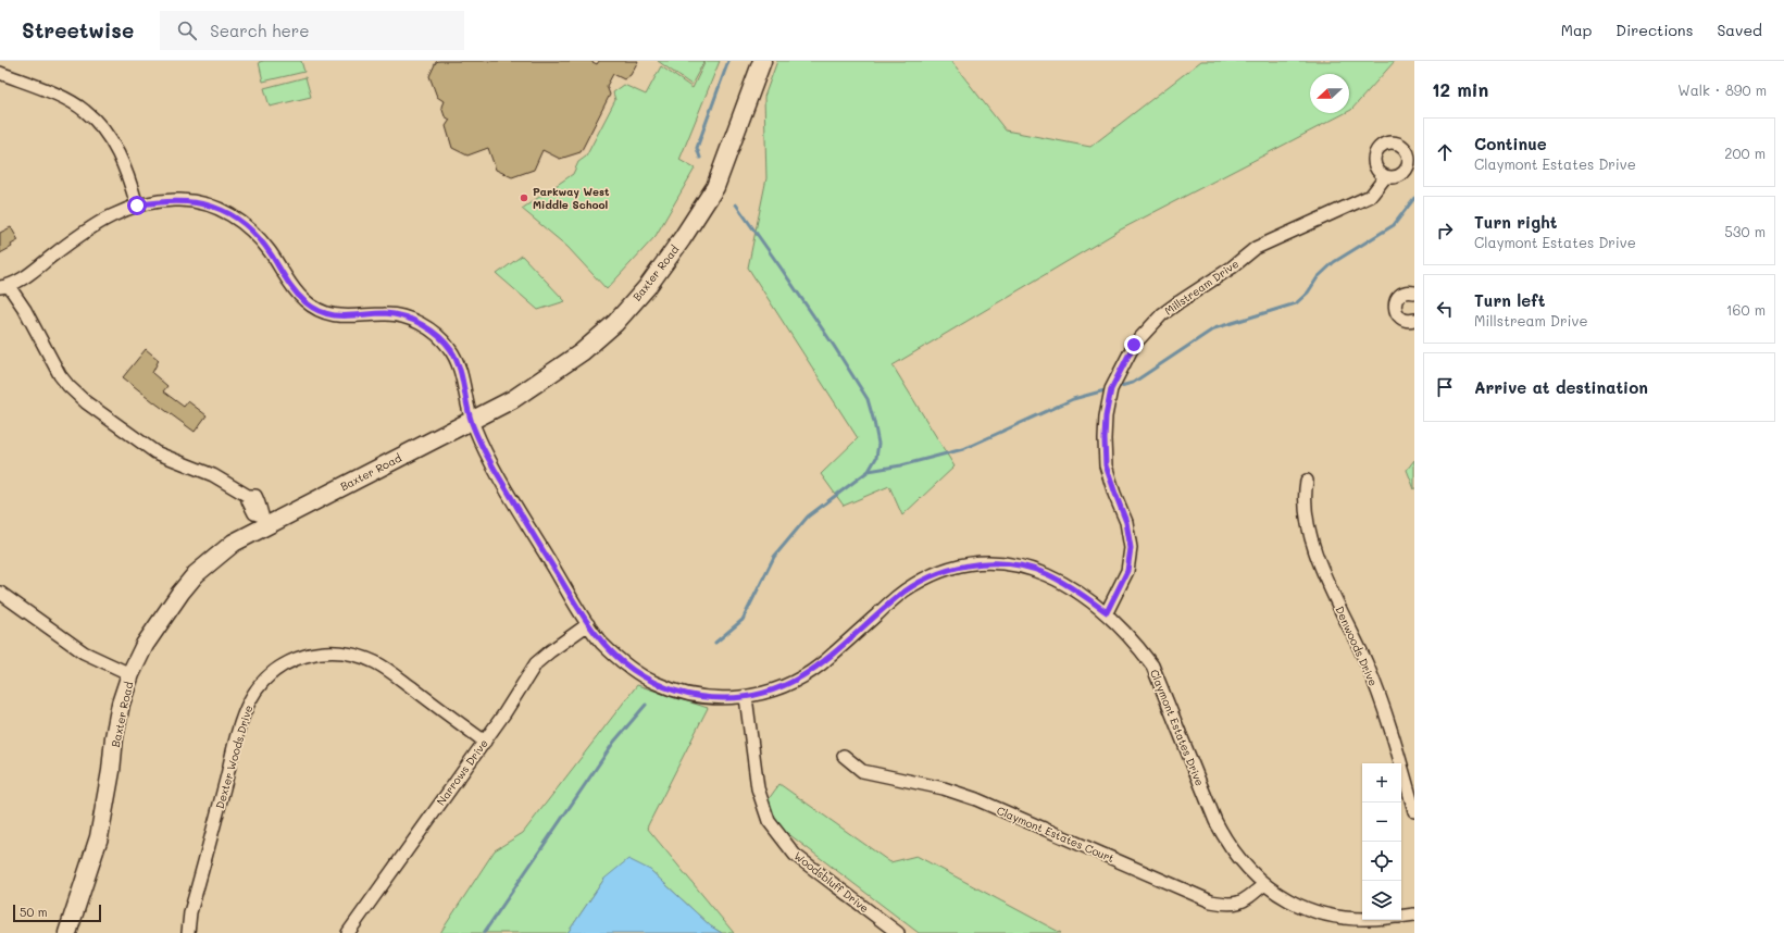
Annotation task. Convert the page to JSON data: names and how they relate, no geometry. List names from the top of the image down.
{
  "streets": {
    "main road": ["Baxter Road"],
    "street": [
      "Millstream Drive",
      "Denwoods Drive",
      "Claymont Estates Drive",
      "Dexter Woods Drive",
      "Narrows Drive",
      "Claymont Estates Court",
      "Woodsbluff Drive"
    ]
  },
  "crossings": [
    ["Baxter Road", "Claymont Estates Drive"],
    ["Millstream Drive", "Claymont Estates Drive"],
    ["Claymont Estates Drive", "Narrows Drive"],
    ["Claymont Estates Drive", "Claymont Estates Court"],
    ["Claymont Estates Drive", "Woodsbluff Drive"],
    ["Dexter Woods Drive", "Narrows Drive"]
  ],
  "places": ["Parkway West Middle School"],
  "scale_bar": "50 m",
  "north": "left",
  "page": {
    "header": "Streetwise",
    "search": "Search here",
    "nav": ["Map", "Directions", "Saved"],
    "heading": ["12 min", "Walk · 890 m"],
    "list": [
      ["Continue", "Claymont Estates Drive", "200 m"],
      ["Turn right", "Claymont Estates Drive", "530 m"],
      ["Turn left", "Millstream Drive", "160 m"],
      "Arrive at destination"
    ],
    "map_buttons": ["+", "−"],
    "scale": "50 m"
  }
}
